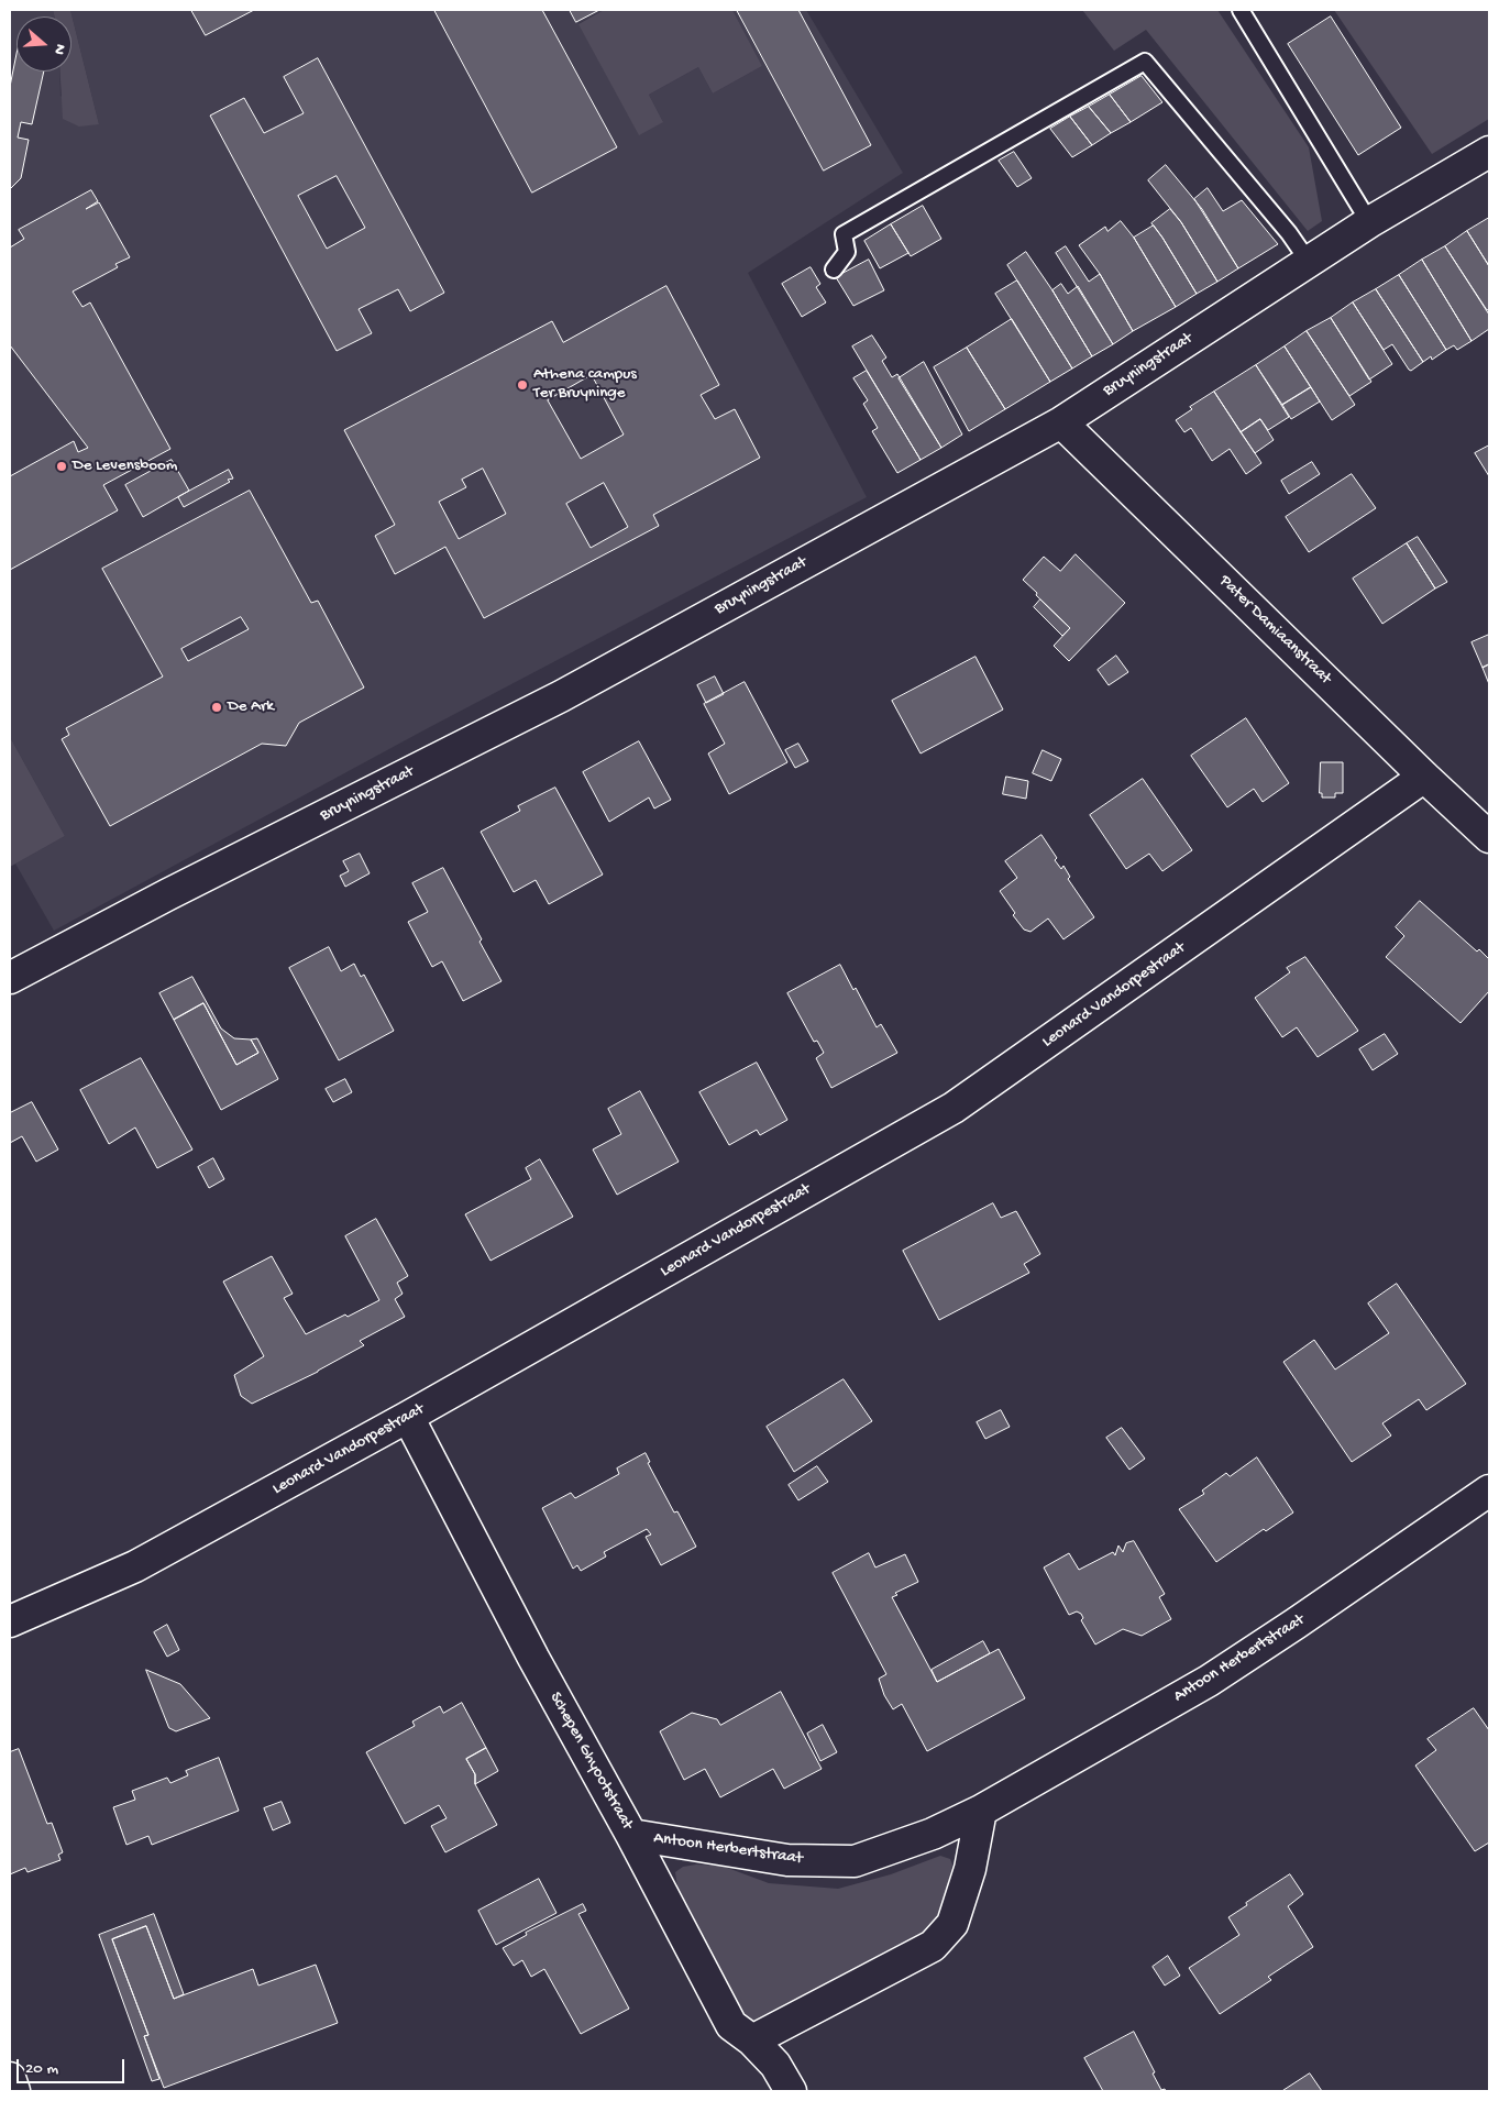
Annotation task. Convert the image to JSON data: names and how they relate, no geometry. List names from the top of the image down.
{
  "streets": {
    "street": [
      "Bruyningstraat",
      "Pater Damiaanstraat",
      "Leonard Vandorpestraat",
      "Antoon Herbertstraat",
      "Schepen Ghyootstraat"
    ]
  },
  "crossings": [
    ["Bruyningstraat", "Pater Damiaanstraat"],
    ["Pater Damiaanstraat", "Leonard Vandorpestraat"],
    ["Leonard Vandorpestraat", "Schepen Ghyootstraat"],
    ["Antoon Herbertstraat", "Schepen Ghyootstraat"]
  ],
  "places": ["Athena campus Ter Bruyninge", "De Levensboom", "De Ark"],
  "scale_bar": "20 m",
  "north": "right"
}
